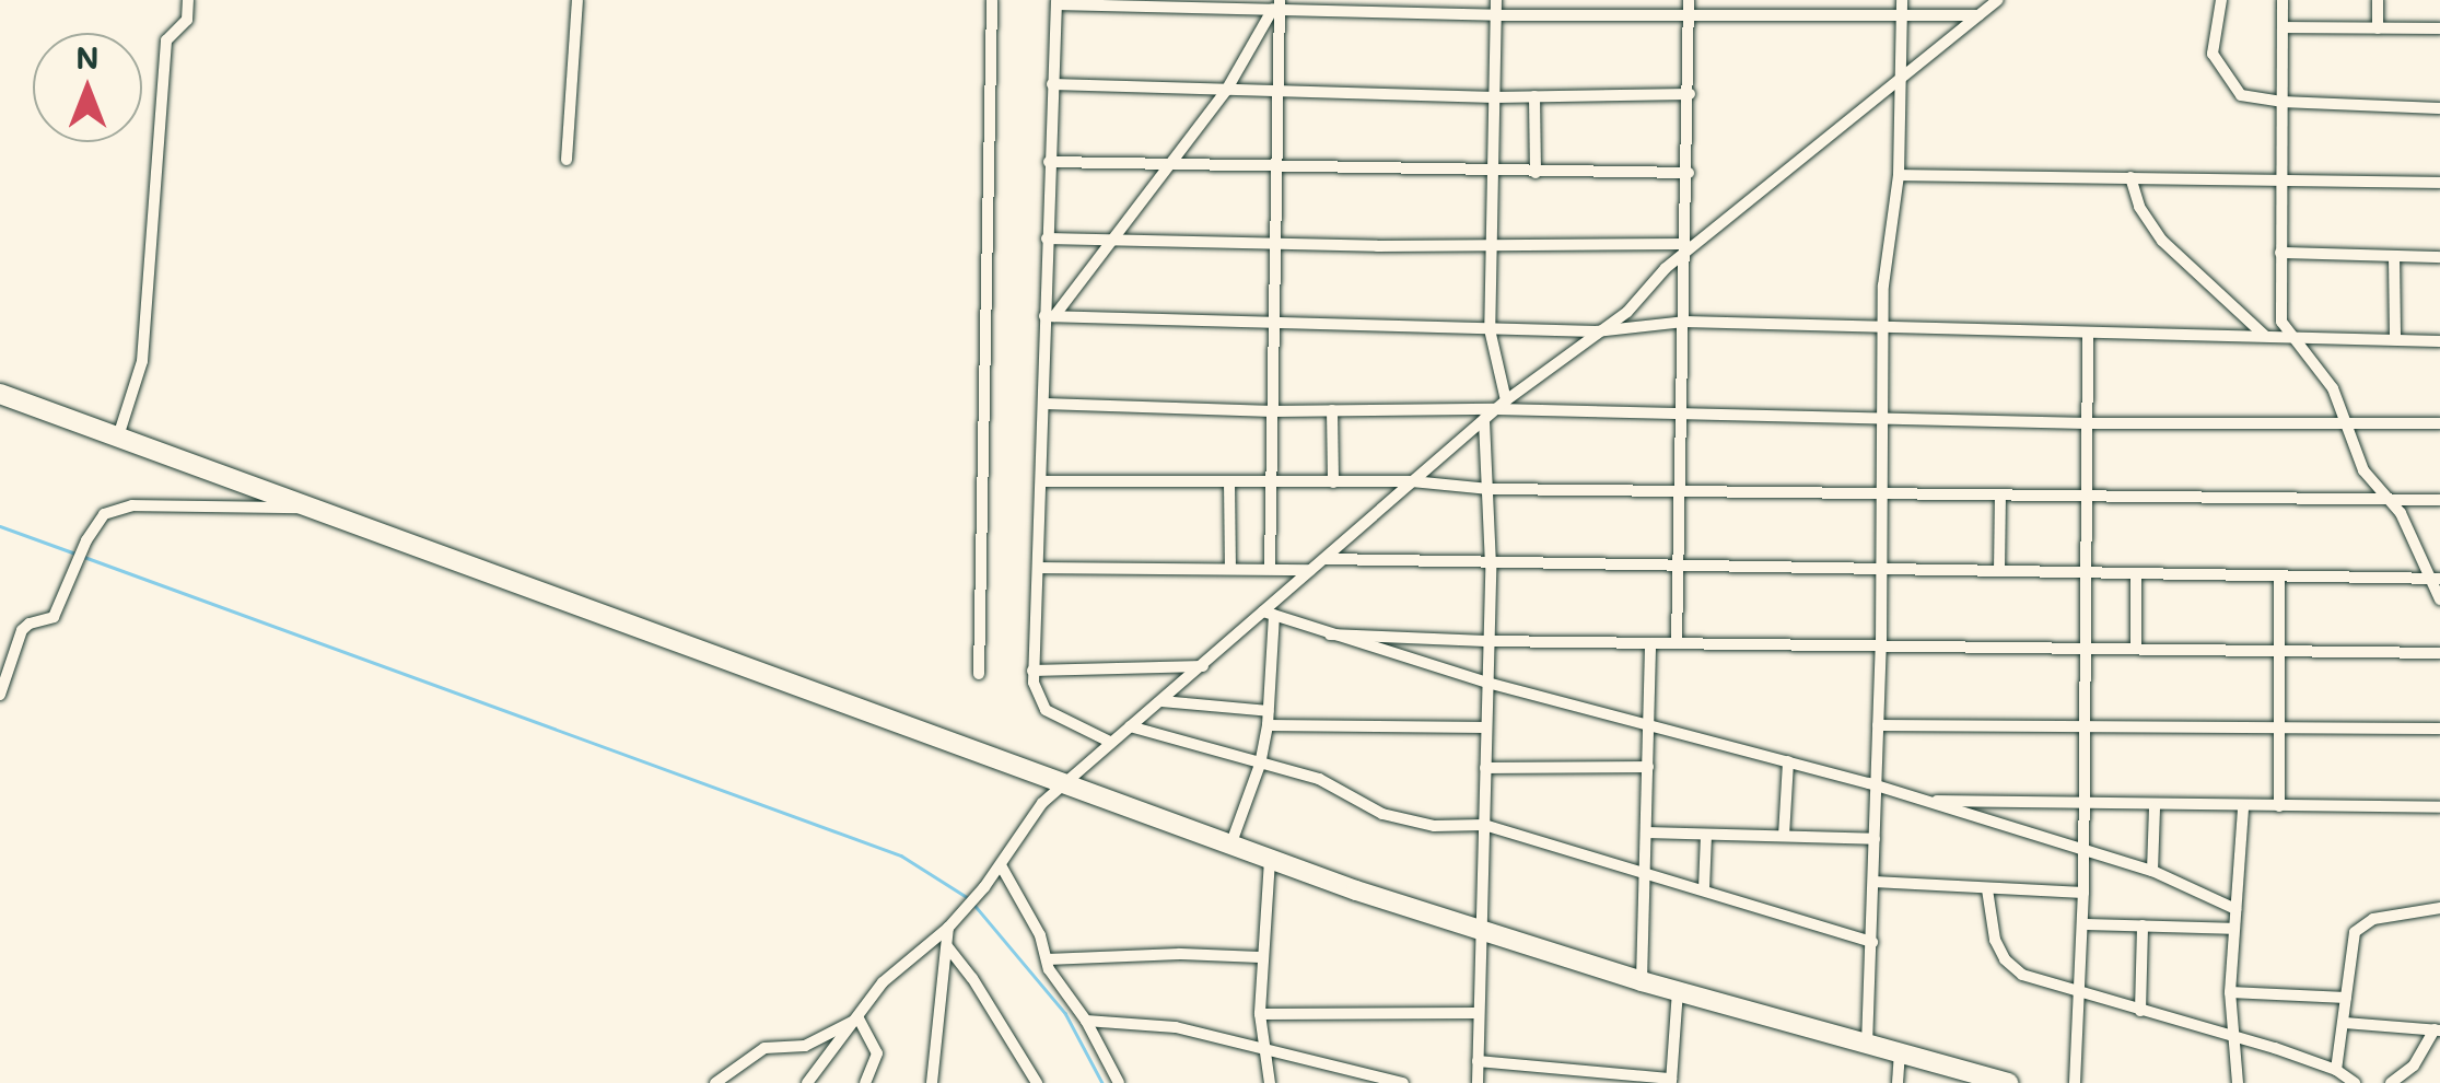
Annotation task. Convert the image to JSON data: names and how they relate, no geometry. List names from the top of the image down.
{
  "north": "top"
}
